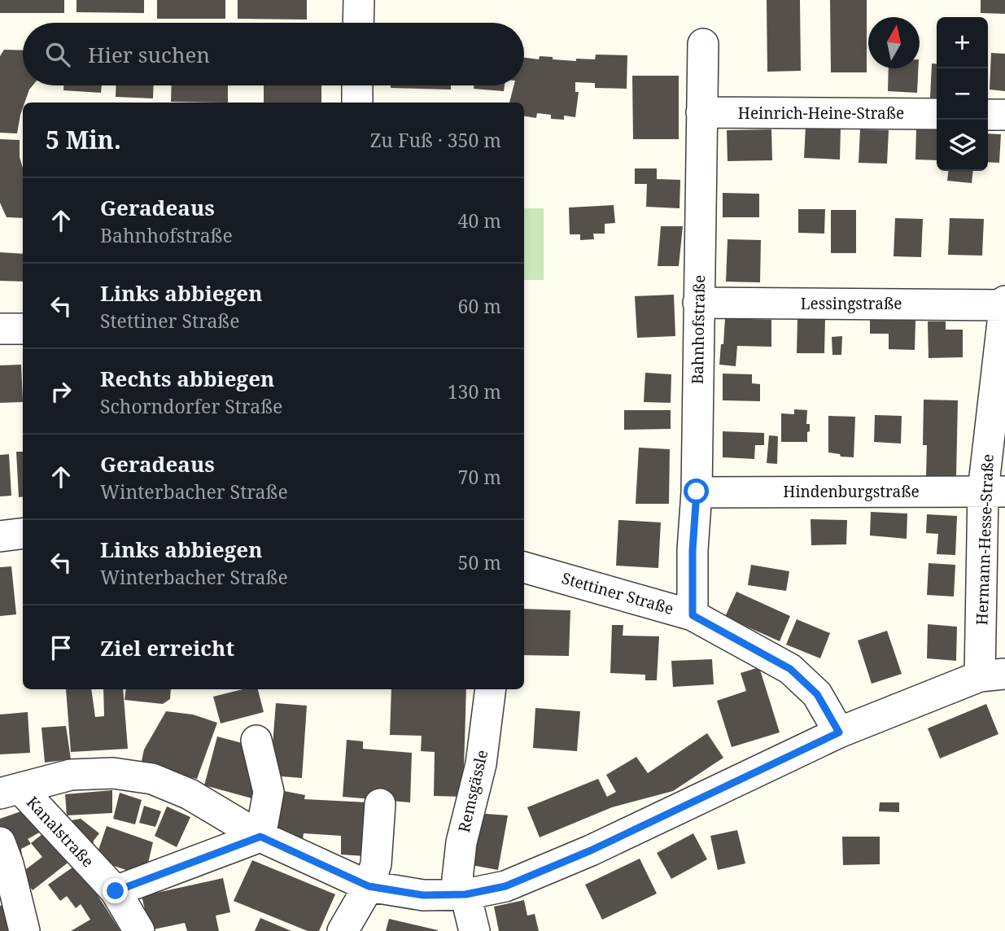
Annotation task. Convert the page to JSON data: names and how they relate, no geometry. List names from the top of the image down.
{
  "streets": {
    "street": [
      "Heinrich-Heine-Straße",
      "Lessingstraße",
      "Bahnhofstraße",
      "Hindenburgstraße",
      "Hermann-Hesse-Straße",
      "Stettiner Straße",
      "Remsgässle",
      "Kanalstraße"
    ]
  },
  "crossings": [
    ["Heinrich-Heine-Straße", "Bahnhofstraße"],
    ["Lessingstraße", "Bahnhofstraße"],
    ["Lessingstraße", "Hermann-Hesse-Straße"],
    ["Bahnhofstraße", "Hindenburgstraße"],
    ["Bahnhofstraße", "Stettiner Straße"],
    ["Hindenburgstraße", "Hermann-Hesse-Straße"]
  ],
  "north": "top",
  "page": {
    "map_buttons": ["+", "−"],
    "search": "Hier suchen",
    "heading": ["5 Min.", "Zu Fuß · 350 m"],
    "list": [
      ["Geradeaus", "Bahnhofstraße", "40 m"],
      ["Links abbiegen", "Stettiner Straße", "60 m"],
      ["Rechts abbiegen", "Schorndorfer Straße", "130 m"],
      ["Geradeaus", "Winterbacher Straße", "70 m"],
      ["Links abbiegen", "Winterbacher Straße", "50 m"],
      "Ziel erreicht"
    ]
  }
}
